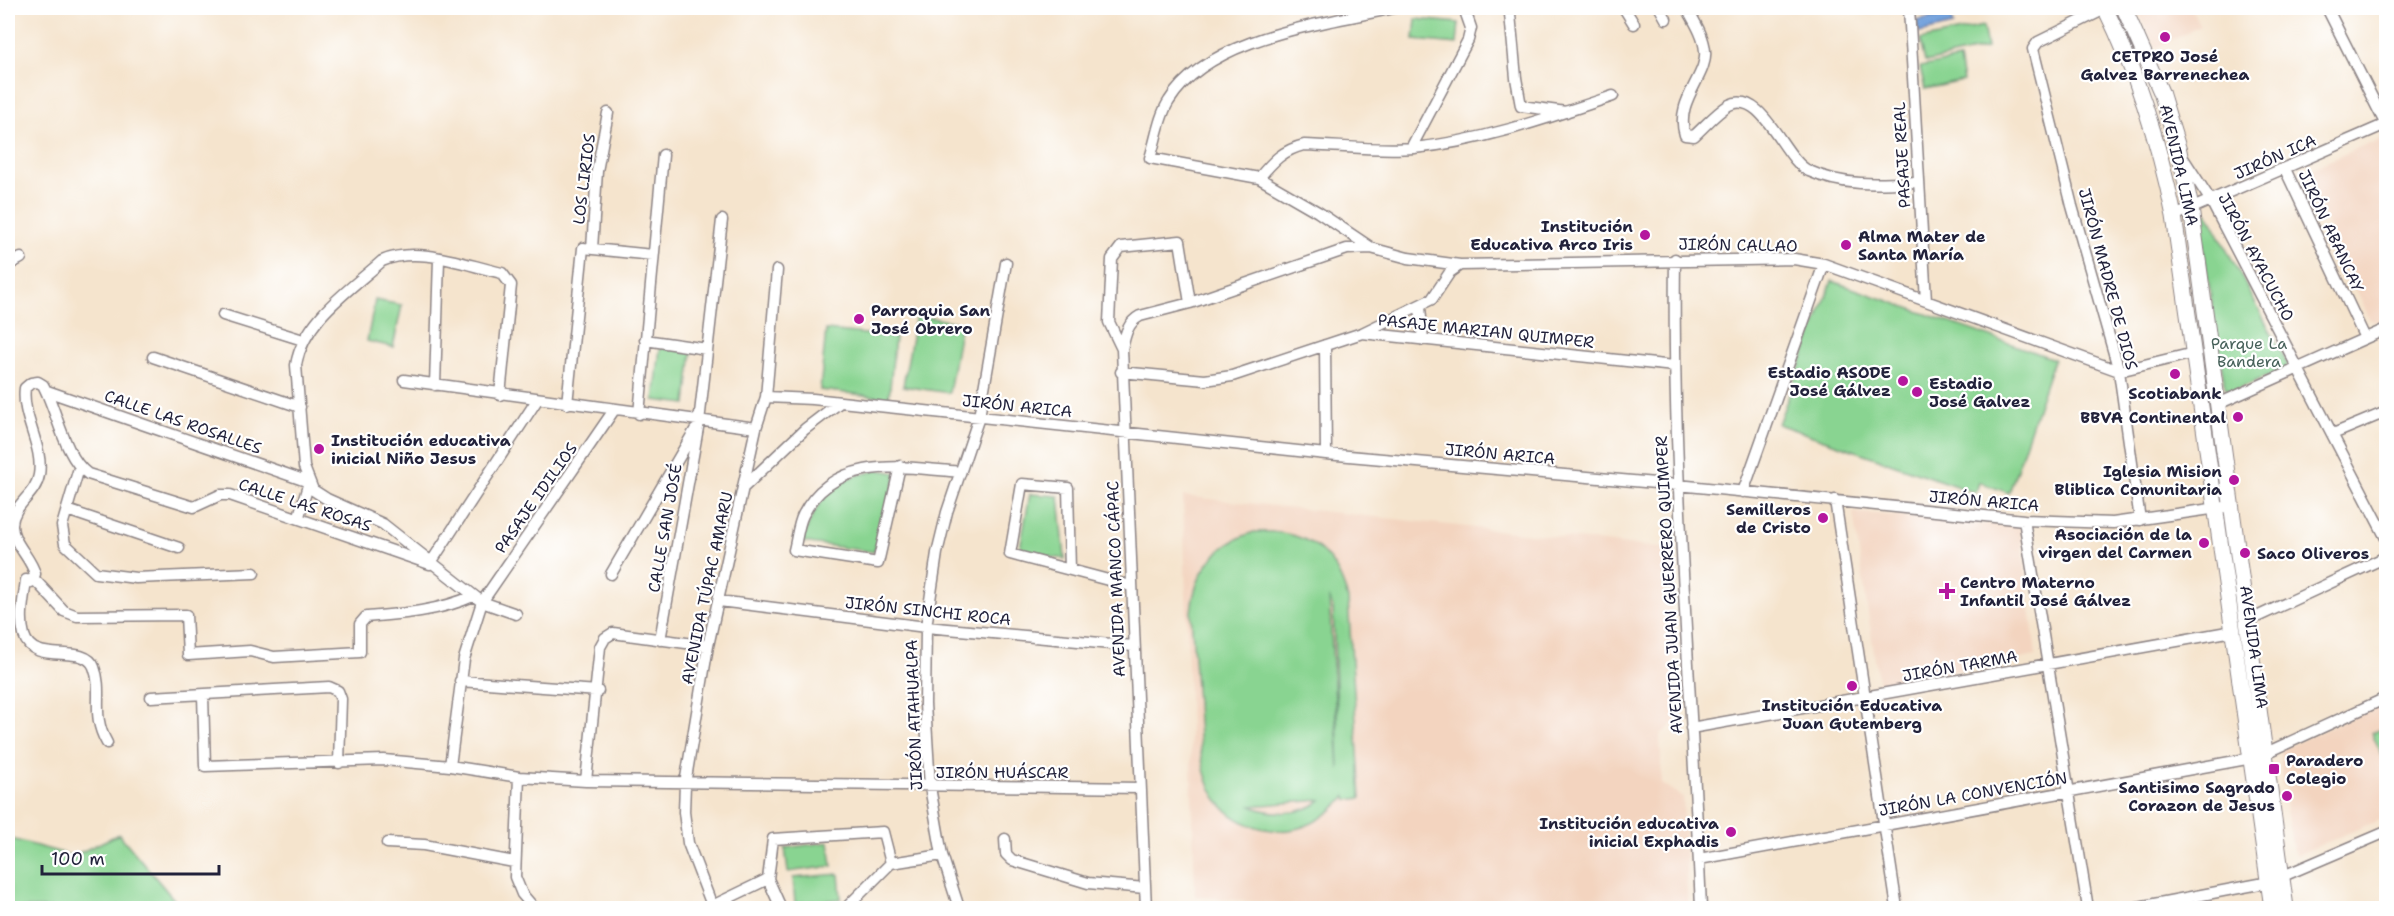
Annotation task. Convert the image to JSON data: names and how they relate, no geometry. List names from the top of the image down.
{
  "streets": {
    "main road": ["AVENIDA LIMA"],
    "street": [
      "PASAJE REAL",
      "JIRÓN ICA",
      "LOS LIRIOS",
      "JIRÓN ABANCAY",
      "JIRÓN CALLAO",
      "JIRÓN AYACUCHO",
      "JIRÓN MADRE DE DIOS",
      "PASAJE MARIAN QUIMPER",
      "JIRÓN ARICA",
      "CALLE LAS ROSALLES",
      "PASAJE IDILIOS",
      "CALLE LAS ROSAS",
      "CALLE SAN JOSÉ",
      "AVENIDA MANCO CÁPAC",
      "AVENIDA JUAN GUERRERO QUIMPER",
      "AVENIDA TÚPAC AMARU",
      "JIRÓN SINCHI ROCA",
      "JIRÓN TARMA",
      "JIRÓN ATAHUALPA",
      "JIRÓN HUÁSCAR",
      "JIRÓN LA CONVENCIÓN"
    ]
  },
  "crossings": [
    ["PASAJE REAL", "JIRÓN CALLAO"],
    ["JIRÓN ICA", "AVENIDA LIMA"],
    ["JIRÓN ICA", "JIRÓN ABANCAY"],
    ["JIRÓN ICA", "JIRÓN AYACUCHO"],
    ["AVENIDA LIMA", "JIRÓN AYACUCHO"],
    ["AVENIDA LIMA", "JIRÓN MADRE DE DIOS"],
    ["AVENIDA LIMA", "JIRÓN ARICA"],
    ["AVENIDA LIMA", "JIRÓN TARMA"],
    ["AVENIDA LIMA", "JIRÓN LA CONVENCIÓN"],
    ["JIRÓN CALLAO", "JIRÓN MADRE DE DIOS"],
    ["JIRÓN CALLAO", "AVENIDA JUAN GUERRERO QUIMPER"],
    ["JIRÓN MADRE DE DIOS", "JIRÓN ARICA"],
    ["PASAJE MARIAN QUIMPER", "AVENIDA MANCO CÁPAC"],
    ["PASAJE MARIAN QUIMPER", "AVENIDA JUAN GUERRERO QUIMPER"],
    ["JIRÓN ARICA", "AVENIDA MANCO CÁPAC"],
    ["JIRÓN ARICA", "AVENIDA JUAN GUERRERO QUIMPER"],
    ["JIRÓN ARICA", "AVENIDA TÚPAC AMARU"],
    ["JIRÓN ARICA", "JIRÓN ATAHUALPA"],
    ["PASAJE IDILIOS", "JIRÓN HUÁSCAR"],
    ["AVENIDA MANCO CÁPAC", "JIRÓN SINCHI ROCA"],
    ["AVENIDA MANCO CÁPAC", "JIRÓN HUÁSCAR"],
    ["AVENIDA JUAN GUERRERO QUIMPER", "JIRÓN TARMA"],
    ["AVENIDA JUAN GUERRERO QUIMPER", "JIRÓN LA CONVENCIÓN"],
    ["AVENIDA TÚPAC AMARU", "JIRÓN SINCHI ROCA"],
    ["AVENIDA TÚPAC AMARU", "JIRÓN HUÁSCAR"],
    ["JIRÓN SINCHI ROCA", "JIRÓN ATAHUALPA"],
    ["JIRÓN ATAHUALPA", "JIRÓN HUÁSCAR"]
  ],
  "parks": ["Parque La Bandera"],
  "places": {
    "other": [
      "CETPRO José Galvez Barrenechea",
      "Institución Educativa Arco Iris",
      "Alma Mater de Santa María",
      "Parroquia San José Obrero",
      "Scotiabank",
      "Estadio ASODE José Gálvez",
      "Estadio José Galvez",
      "BBVA Continental",
      "Institución educativa inicial Niño Jesus",
      "Iglesia Mision Bliblica Comunitaria",
      "Semilleros de Cristo",
      "Asociación de la virgen del Carmen",
      "Saco Oliveros",
      "Institución Educativa Juan Gutemberg",
      "Santisimo Sagrado Corazon de Jesus",
      "Institución educativa inicial Exphadis"
    ],
    "health": ["Centro Materno Infantil José Gálvez"],
    "transit": ["Paradero Colegio"]
  },
  "scale_bar": "100 m"
}
